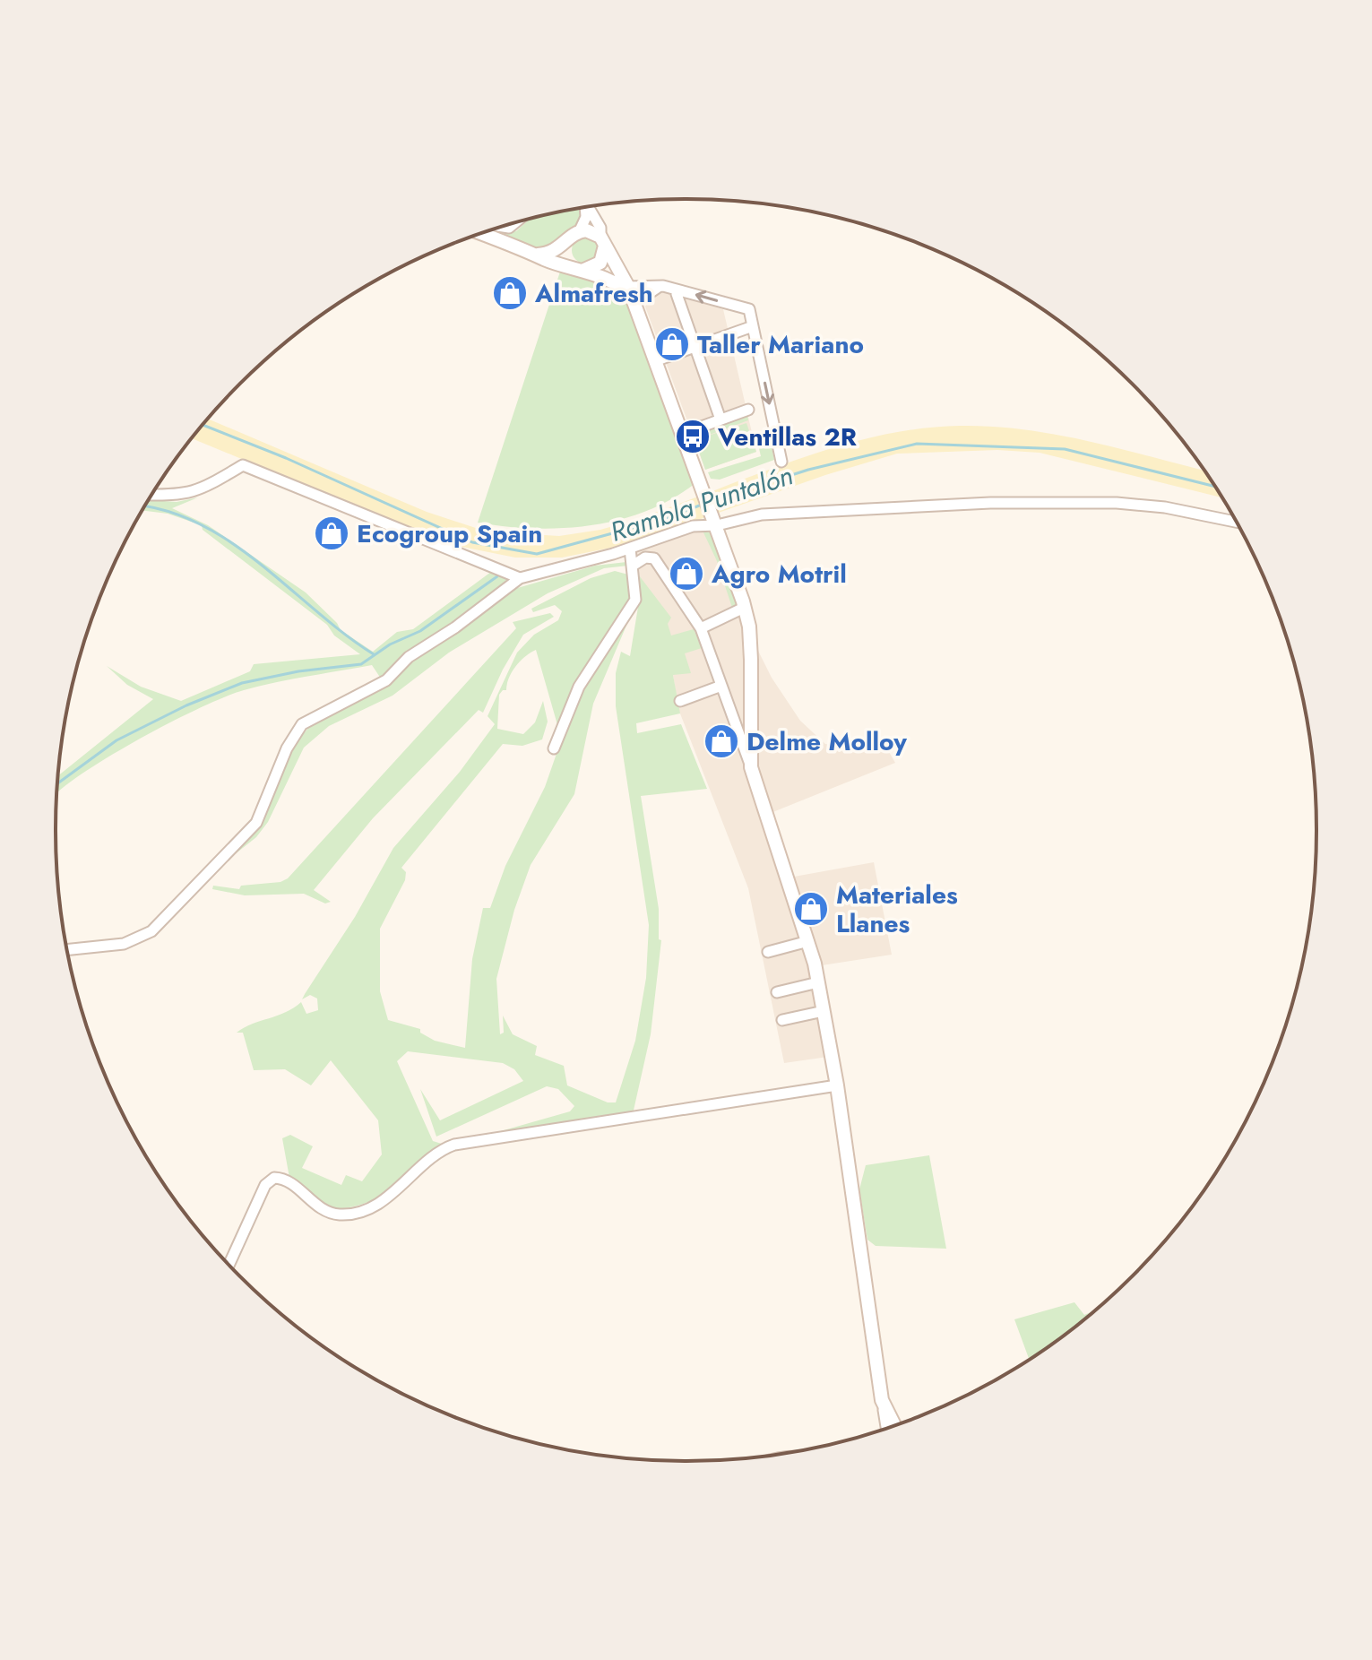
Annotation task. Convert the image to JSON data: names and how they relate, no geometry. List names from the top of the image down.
{
  "water": ["Rambla Puntalón"],
  "places": {
    "shop": [
      "Almafresh",
      "Taller Mariano",
      "Ecogroup Spain",
      "Agro Motril",
      "Delme Molloy",
      "Materiales Llanes"
    ],
    "bus stop": ["Ventillas 2R"]
  }
}
